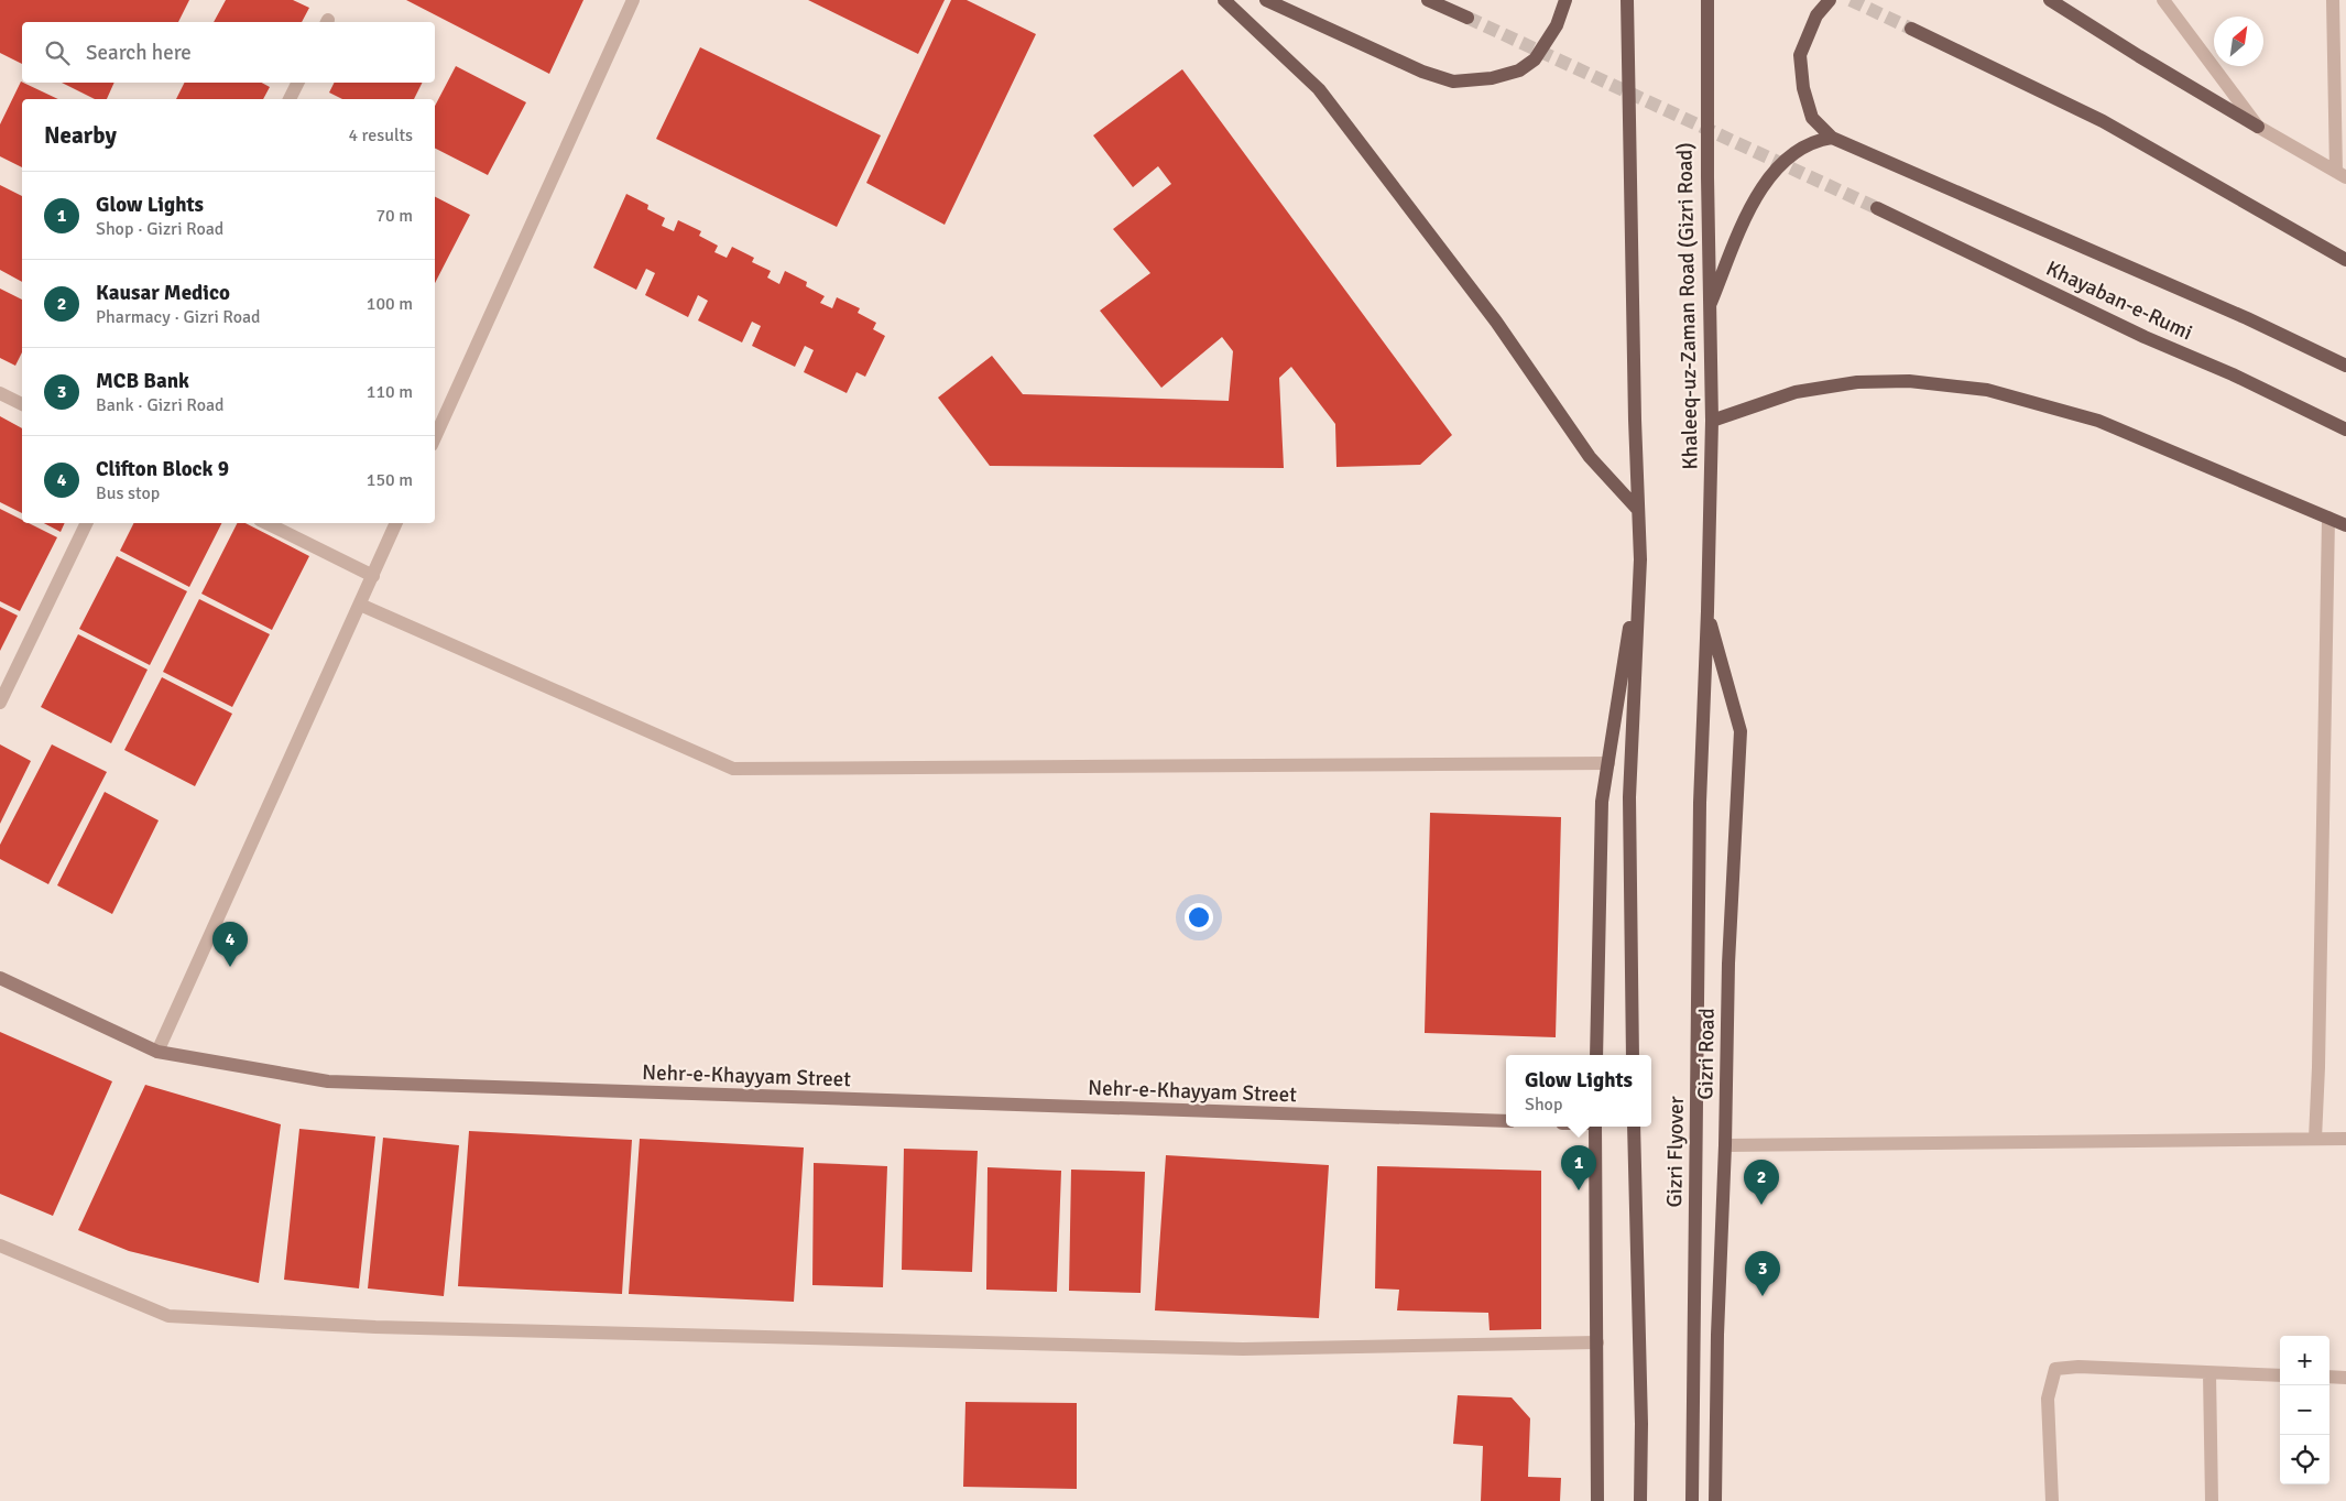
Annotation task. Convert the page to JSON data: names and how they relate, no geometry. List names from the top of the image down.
{
  "streets": {
    "main road": [
      "Khayaban-e-Rumi",
      "Khaleeq-uz-Zaman Road (Gizri Road)",
      "Gizri Road",
      "Gizri Flyover"
    ],
    "street": ["Nehr-e-Khayyam Street"]
  },
  "crossings": [
    ["Khaleeq-uz-Zaman Road (Gizri Road)", "Gizri Road"],
    ["Khaleeq-uz-Zaman Road (Gizri Road)", "Gizri Flyover"]
  ],
  "north": "top right",
  "page": {
    "search": "Search here",
    "heading": ["Nearby", "4 results"],
    "list": [
      {
        "mark": "1",
        "name": "Glow Lights",
        "note": "Shop · Gizri Road",
        "value": "70 m"
      },
      {
        "mark": "2",
        "name": "Kausar Medico",
        "note": "Pharmacy · Gizri Road",
        "value": "100 m"
      },
      {
        "mark": "3",
        "name": "MCB Bank",
        "note": "Bank · Gizri Road",
        "value": "110 m"
      },
      {
        "mark": "4",
        "name": "Clifton Block 9",
        "note": "Bus stop",
        "value": "150 m"
      }
    ],
    "pins": [
      "4",
      "1",
      "2",
      "3"
    ],
    "popup": ["Glow Lights", "Shop"],
    "map_buttons": ["+", "−"]
  }
}
